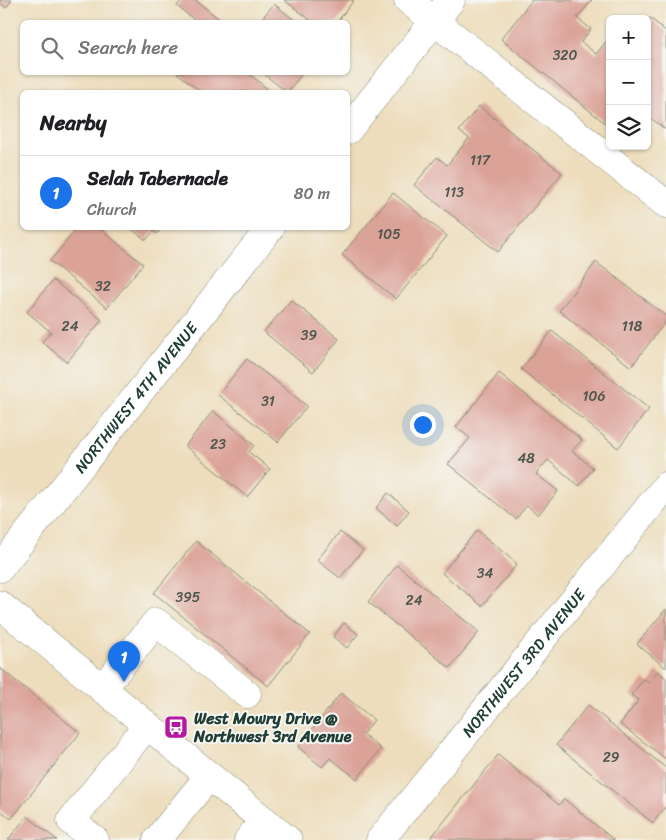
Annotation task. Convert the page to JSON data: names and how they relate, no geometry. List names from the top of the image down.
{
  "streets": {
    "street": ["NORTHWEST 4TH AVENUE", "NORTHWEST 3RD AVENUE"]
  },
  "places": {
    "bus stop": ["West Mowry Drive @ Northwest 3rd Avenue"]
  },
  "house_numbers": [
    "320",
    "117",
    "113",
    "105",
    "32",
    "24",
    "118",
    "39",
    "106",
    "31",
    "23",
    "48",
    "34",
    "395",
    "24",
    "29"
  ],
  "page": {
    "map_buttons": ["+", "−"],
    "search": "Search here",
    "heading": "Nearby",
    "list": [
      {
        "mark": "1",
        "name": "Selah Tabernacle",
        "note": "Church",
        "value": "80 m"
      }
    ],
    "pins": "1"
  }
}
